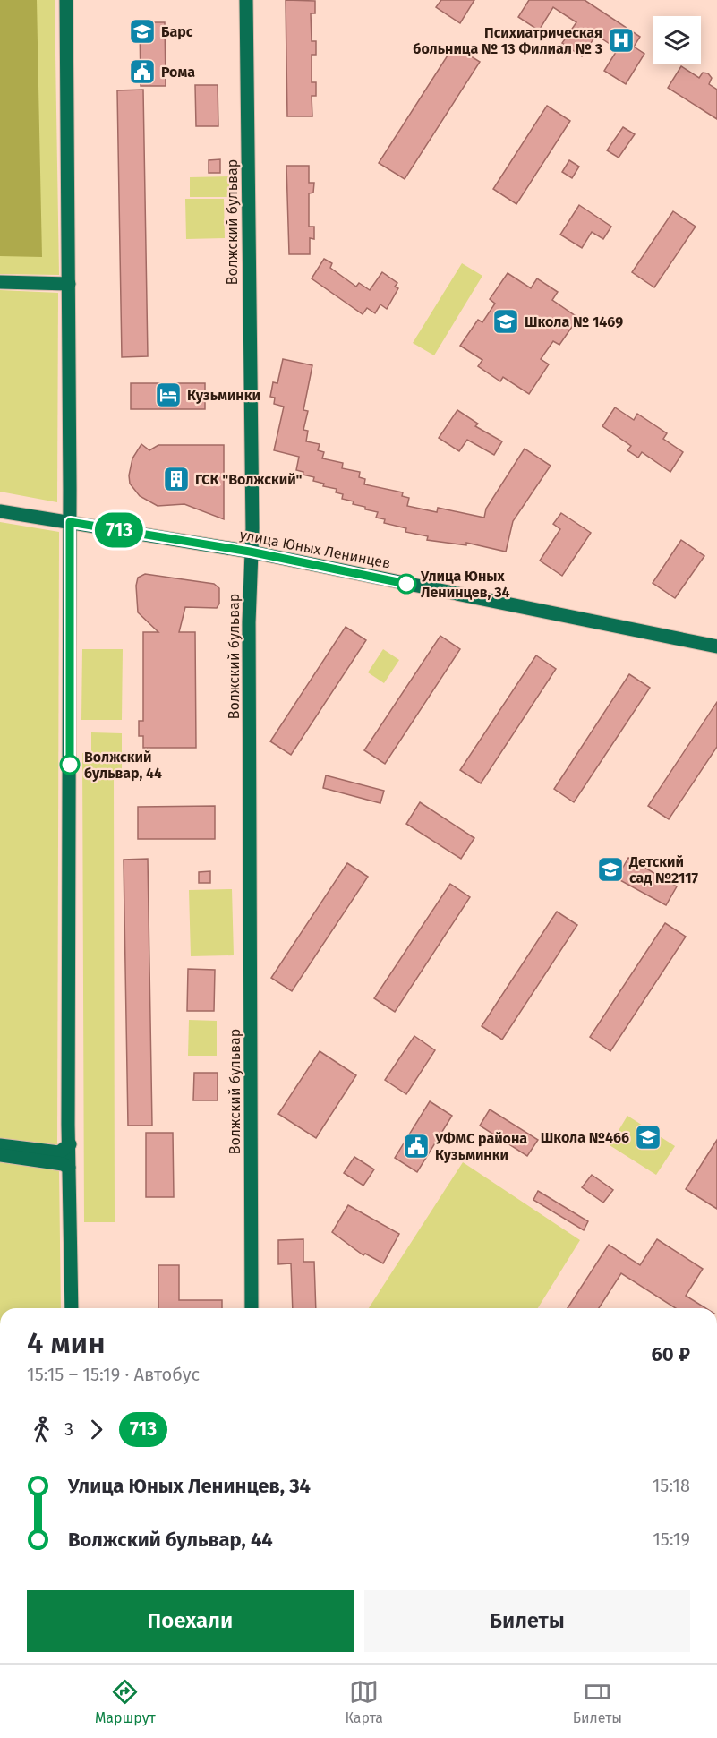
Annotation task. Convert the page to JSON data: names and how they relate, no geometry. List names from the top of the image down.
{
  "streets": {
    "main road": ["Волжский бульвар", "улица Юных Ленинцев"]
  },
  "crossings": [
    ["Волжский бульвар", "улица Юных Ленинцев"]
  ],
  "places": {
    "school or university": [
      "Барс",
      "Школа № 1469",
      "Детский сад №2117",
      "Школа №466"
    ],
    "hospital": ["Психиатрическая больница № 13 Филиал № 3"],
    "public building": ["Рома", "УФМС района Кузьминки"],
    "hotel": ["Кузьминки"],
    "building": ["ГСК \"Волжский\""],
    "other": ["Улица Юных Ленинцев, 34", "Волжский бульвар, 44"]
  },
  "lines": ["bus line 713"],
  "page": {
    "on_map": "713",
    "heading": ["4 мин", "15:15 – 15:19 · Автобус", "60 ₽"],
    "legs": ["3", "713"],
    "list": [
      {
        "name": "Улица Юных Ленинцев, 34",
        "value": "15:18"
      },
      {
        "name": "Волжский бульвар, 44",
        "value": "15:19"
      }
    ],
    "buttons": ["Поехали", "Билеты"],
    "tabs": ["Маршрут", "Карта", "Билеты"]
  }
}
